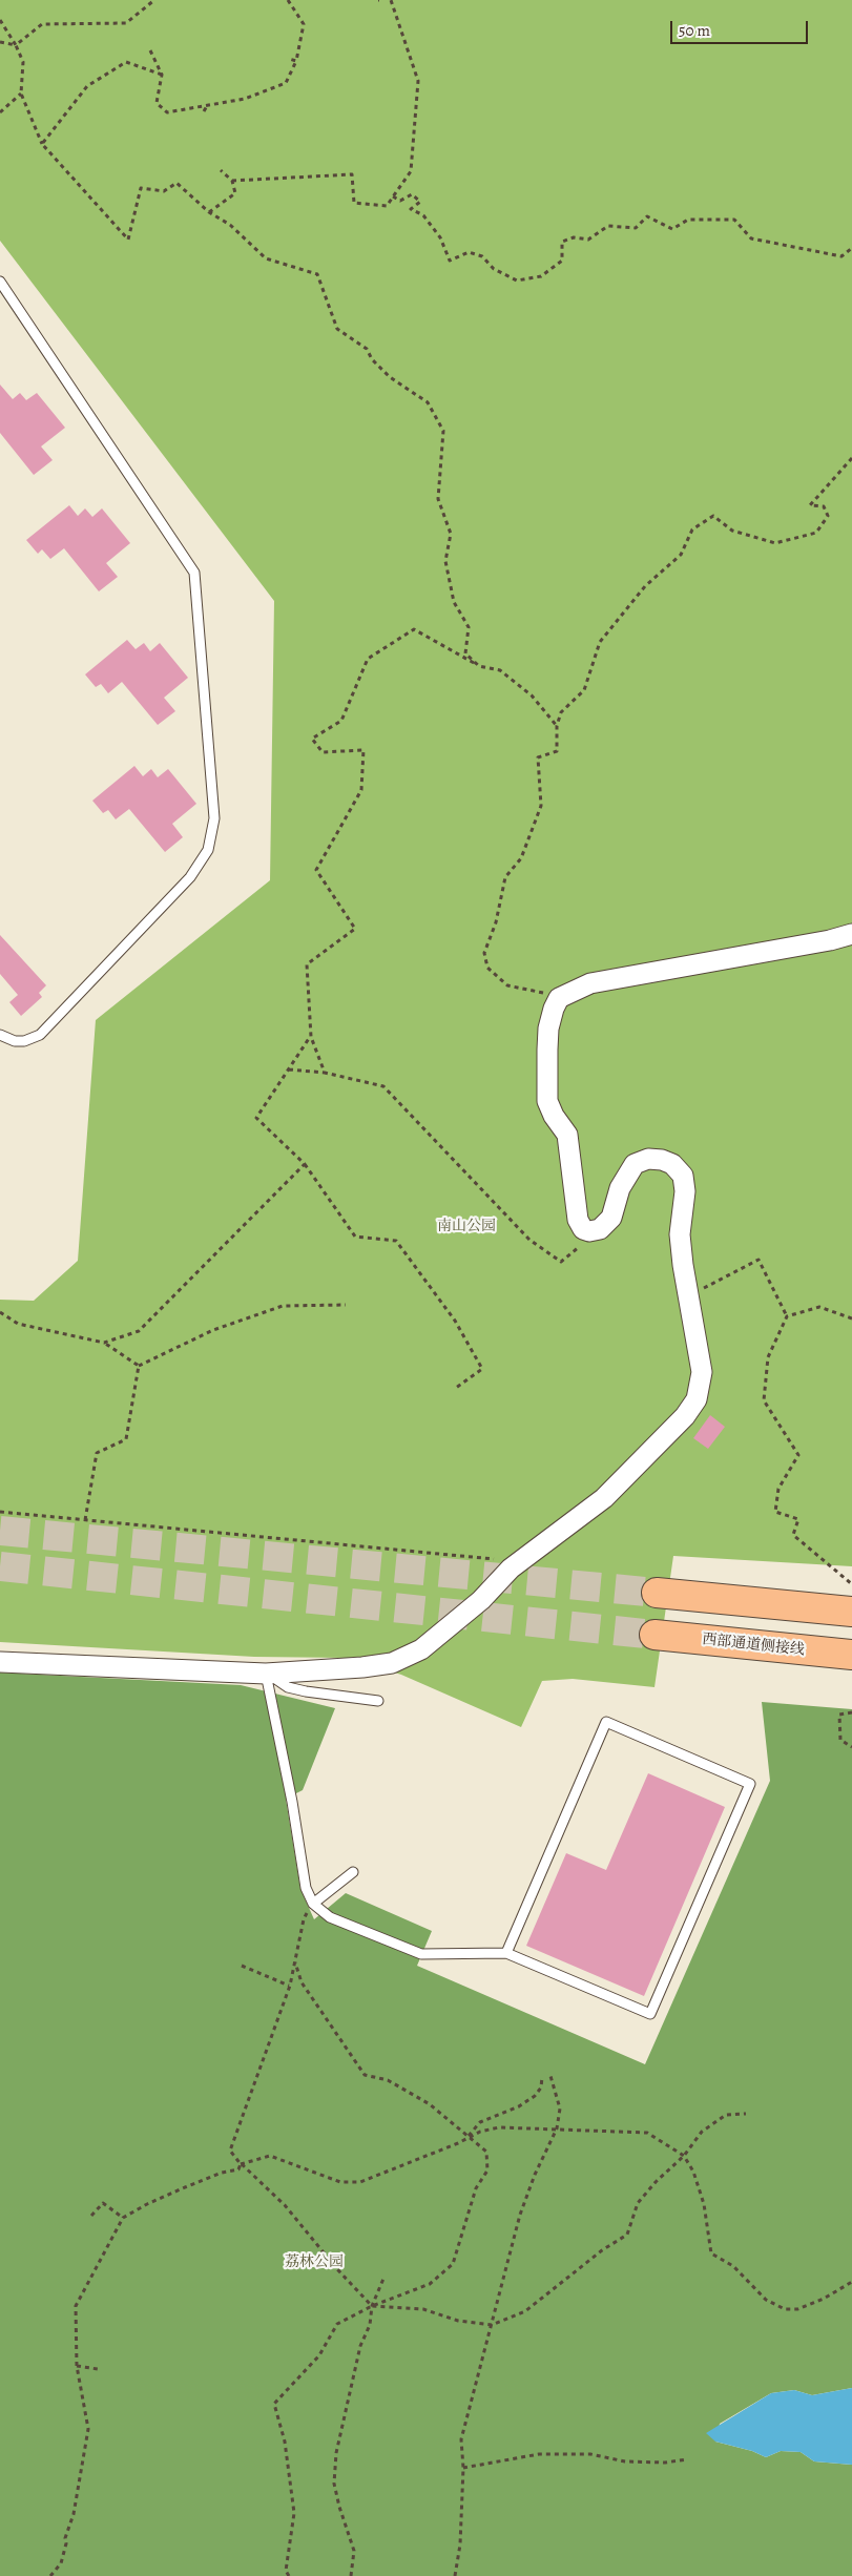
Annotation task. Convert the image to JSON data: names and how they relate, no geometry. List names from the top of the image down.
{
  "streets": {
    "highway": ["西部通道侧接线"]
  },
  "parks": ["南山公园", "荔林公园"],
  "scale_bar": "50 m"
}
